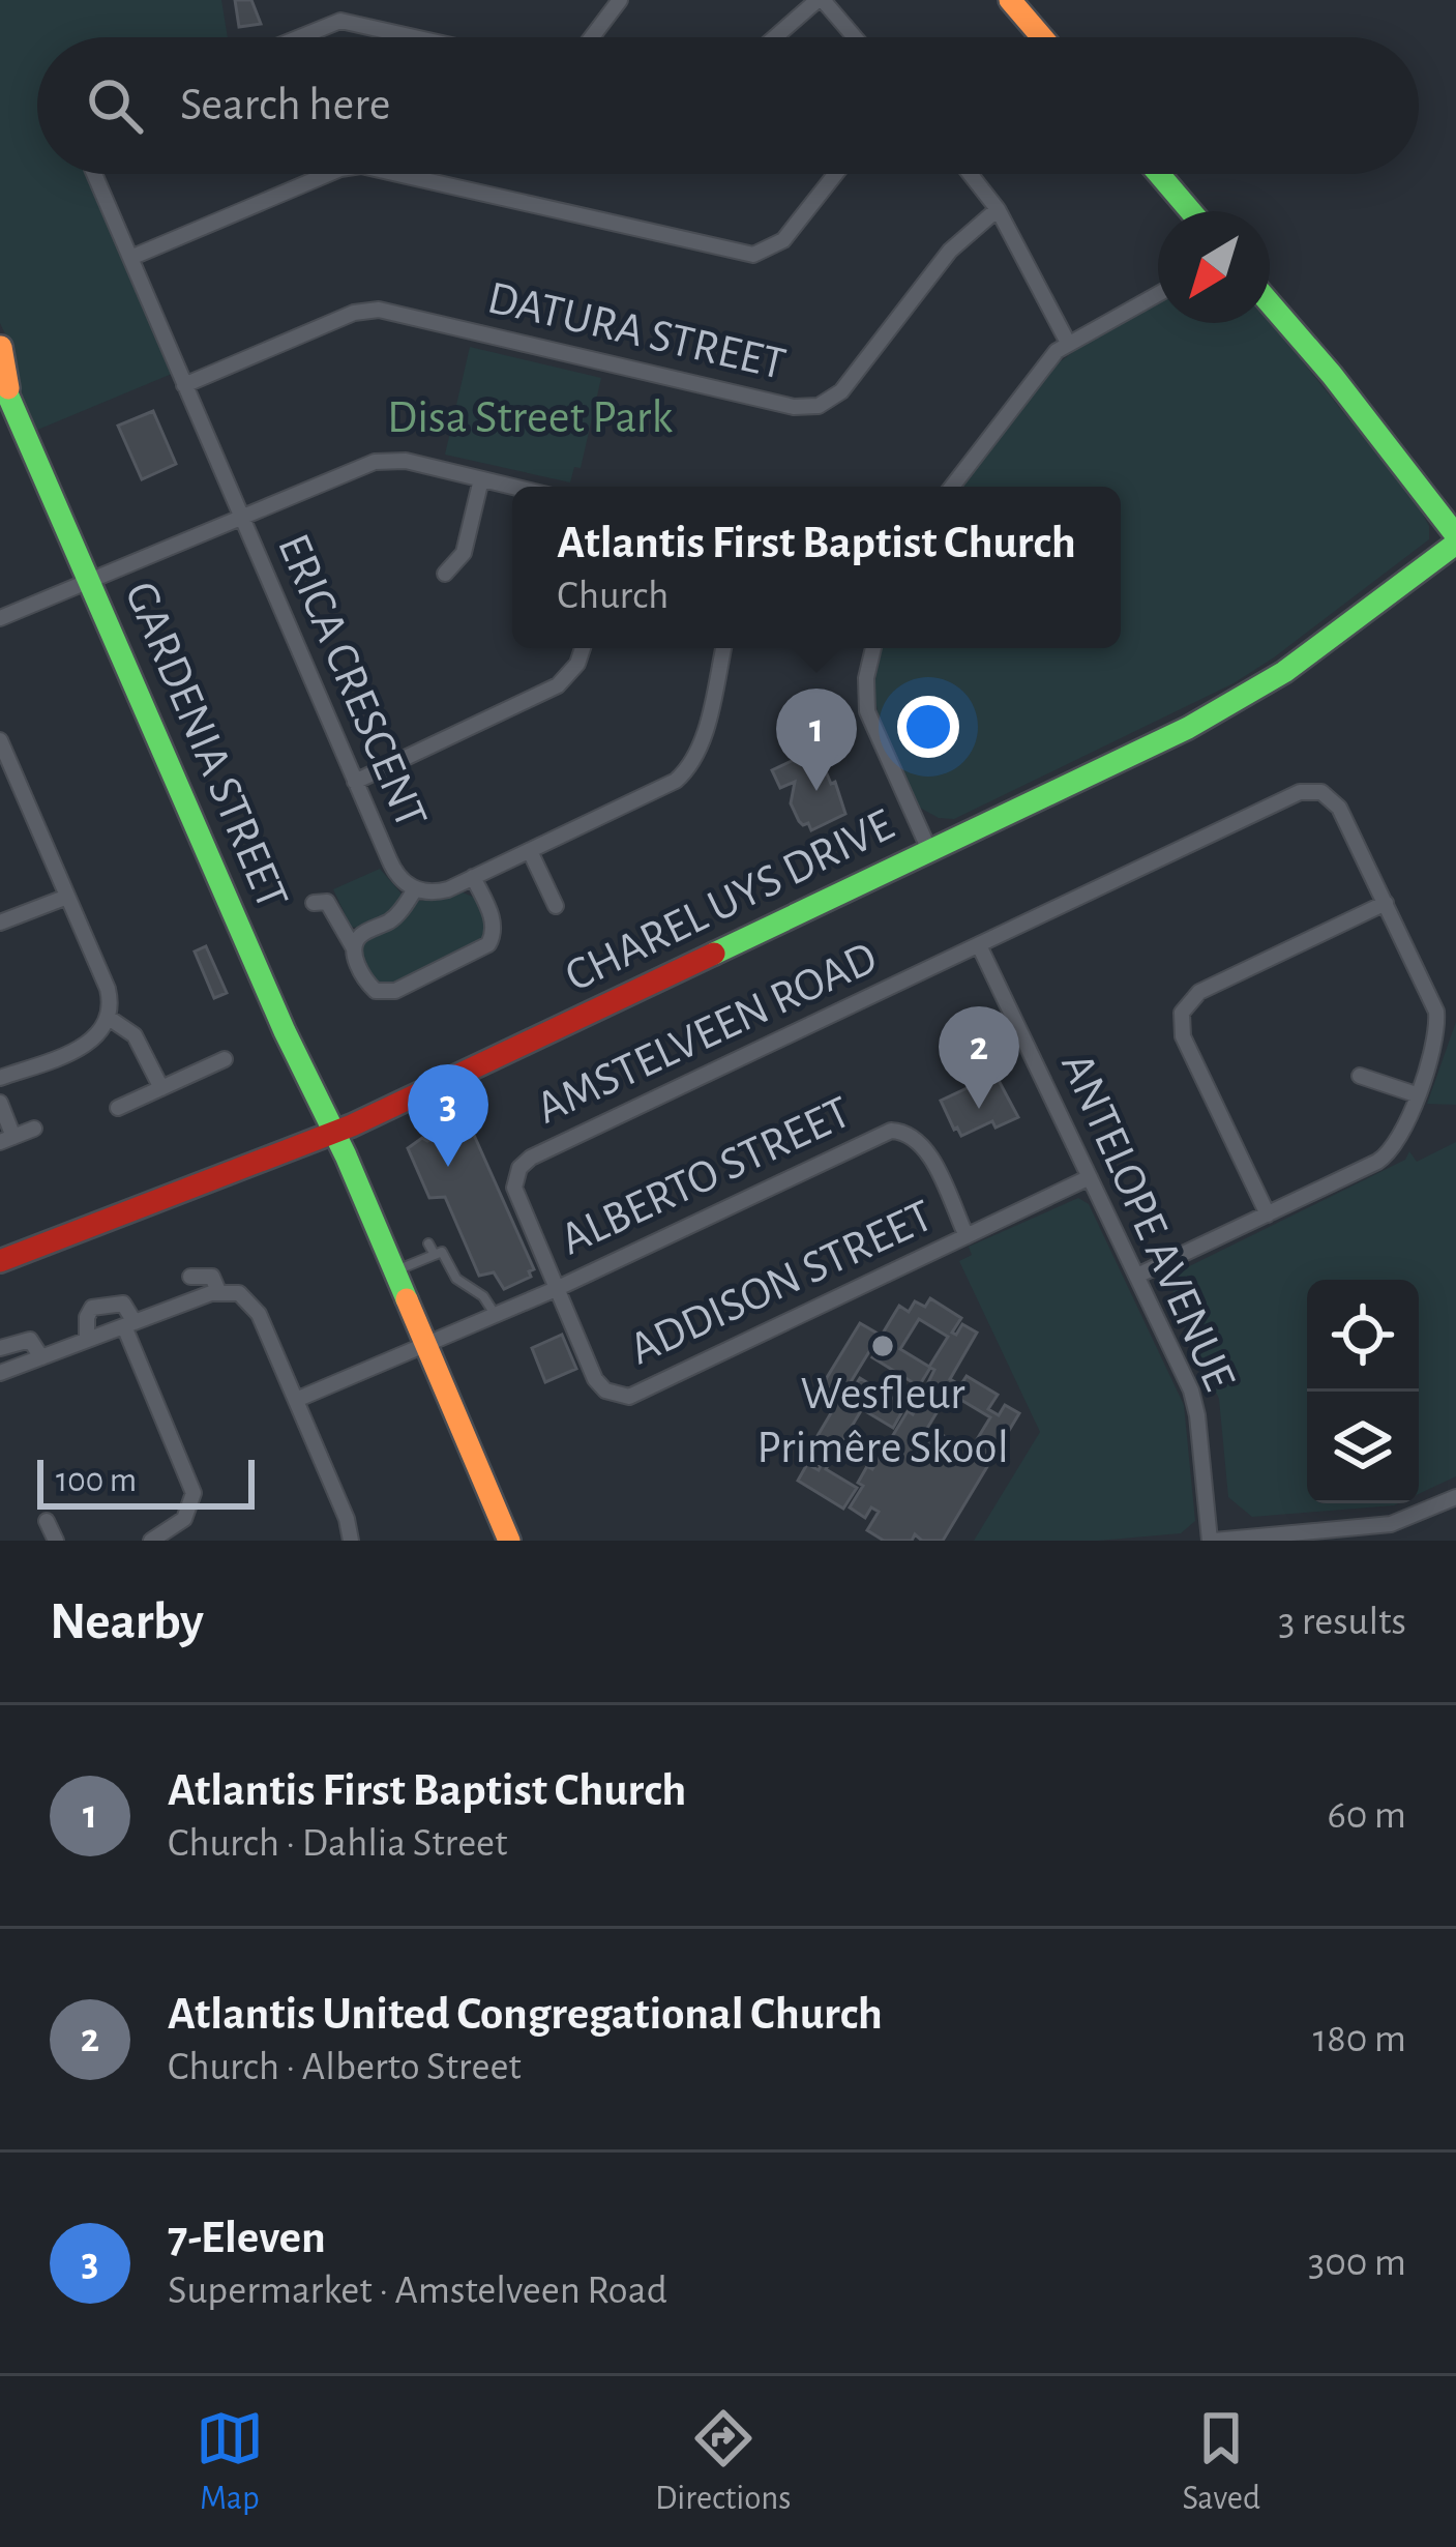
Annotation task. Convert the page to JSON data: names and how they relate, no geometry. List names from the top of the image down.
{
  "streets": {
    "street": [
      "DATURA STREET",
      "ERICA CRESCENT",
      "GARDENIA STREET",
      "CHAREL UYS DRIVE",
      "AMSTELVEEN ROAD",
      "ALBERTO STREET",
      "ANTELOPE AVENUE",
      "ADDISON STREET"
    ]
  },
  "crossings": [
    ["DATURA STREET", "ERICA CRESCENT"],
    ["GARDENIA STREET", "CHAREL UYS DRIVE"],
    ["GARDENIA STREET", "ALBERTO STREET"],
    ["AMSTELVEEN ROAD", "ALBERTO STREET"],
    ["AMSTELVEEN ROAD", "ANTELOPE AVENUE"],
    ["AMSTELVEEN ROAD", "ADDISON STREET"],
    ["ALBERTO STREET", "ADDISON STREET"],
    ["ANTELOPE AVENUE", "ADDISON STREET"]
  ],
  "parks": ["Disa Street Park"],
  "places": ["Wesfleur Primêre Skool"],
  "scale_bar": "100 m",
  "north": "bottom left",
  "page": {
    "search": "Search here",
    "popup": ["Atlantis First Baptist Church", "Church"],
    "pins": ["1", "2", "3"],
    "scale": "100 m",
    "heading": ["Nearby", "3 results"],
    "list": [
      {
        "mark": "1",
        "name": "Atlantis First Baptist Church",
        "note": "Church · Dahlia Street",
        "value": "60 m"
      },
      {
        "mark": "2",
        "name": "Atlantis United Congregational Church",
        "note": "Church · Alberto Street",
        "value": "180 m"
      },
      {
        "mark": "3",
        "name": "7-Eleven",
        "note": "Supermarket · Amstelveen Road",
        "value": "300 m"
      }
    ],
    "nav": ["Map", "Directions", "Saved"]
  }
}
